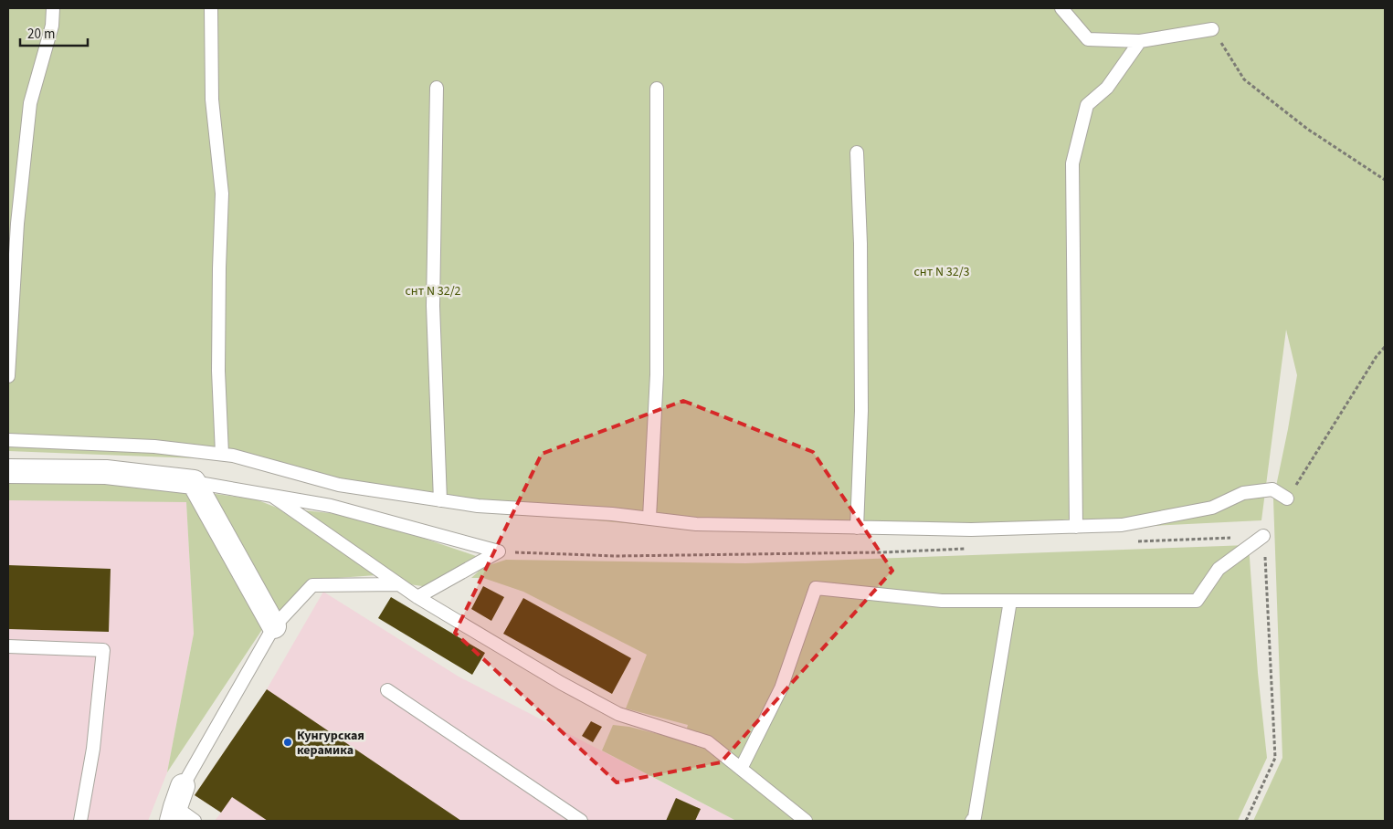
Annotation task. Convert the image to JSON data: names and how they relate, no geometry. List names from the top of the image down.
{
  "parks": ["снт N 32/3", "снт N 32/2"],
  "places": ["Кунгурская керамика"],
  "scale_bar": "20 m"
}
